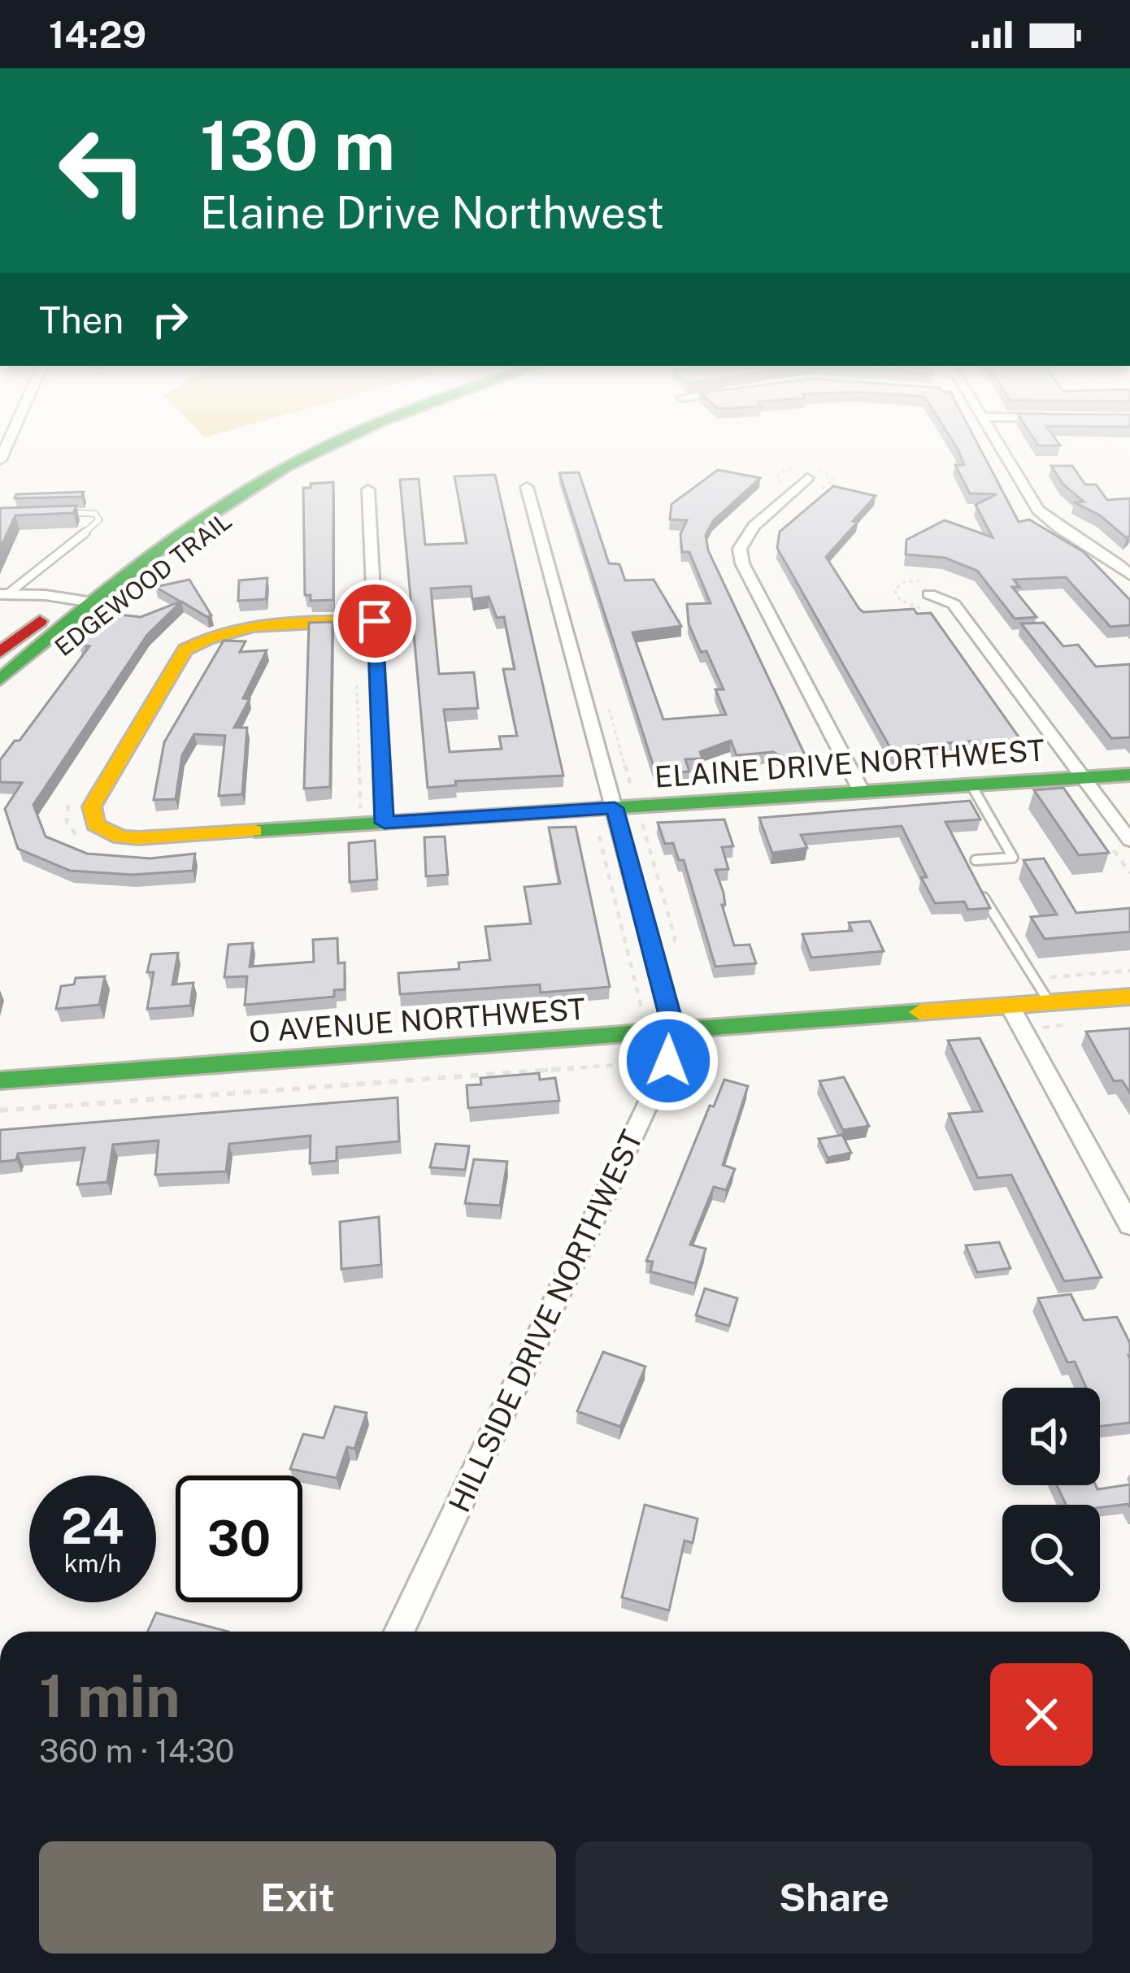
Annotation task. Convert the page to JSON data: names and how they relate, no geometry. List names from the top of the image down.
{
  "streets": {
    "street": ["ELAINE DRIVE NORTHWEST", "O AVENUE NORTHWEST", "HILLSIDE DRIVE NORTHWEST"]
  },
  "crossings": [
    ["O AVENUE NORTHWEST", "HILLSIDE DRIVE NORTHWEST"]
  ],
  "page": {
    "status": "14:29",
    "turn": ["130 m", "Elaine Drive Northwest"],
    "then": "Then",
    "speed": "24 km/h",
    "limit": "30",
    "heading": ["1 min", "360 m · 14:30"],
    "buttons": ["Exit", "Share"]
  }
}
